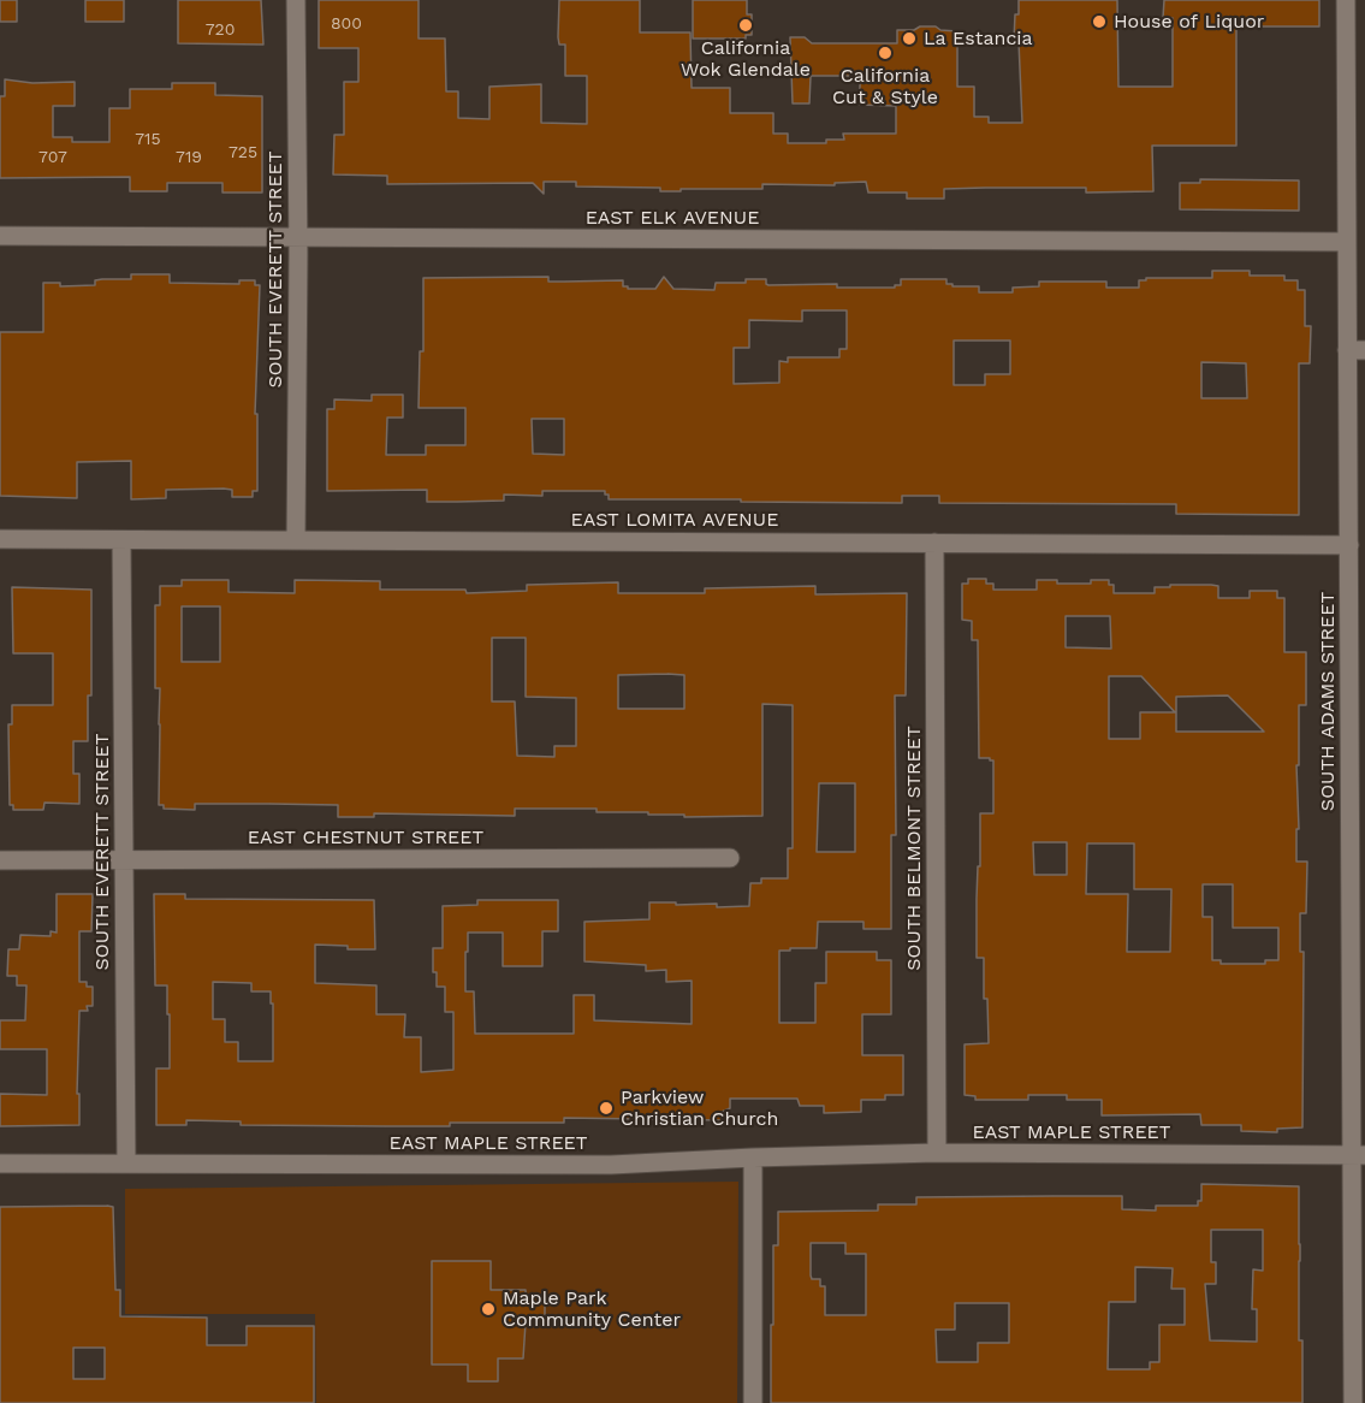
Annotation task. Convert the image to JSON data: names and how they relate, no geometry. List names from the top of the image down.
{
  "streets": {
    "street": [
      "EAST ELK AVENUE",
      "SOUTH EVERETT STREET",
      "EAST LOMITA AVENUE",
      "SOUTH ADAMS STREET",
      "EAST CHESTNUT STREET",
      "SOUTH BELMONT STREET",
      "EAST MAPLE STREET"
    ]
  },
  "crossings": [
    ["EAST ELK AVENUE", "SOUTH EVERETT STREET"],
    ["EAST ELK AVENUE", "SOUTH ADAMS STREET"],
    ["SOUTH EVERETT STREET", "EAST LOMITA AVENUE"],
    ["SOUTH EVERETT STREET", "EAST CHESTNUT STREET"],
    ["SOUTH EVERETT STREET", "EAST MAPLE STREET"],
    ["EAST LOMITA AVENUE", "SOUTH ADAMS STREET"],
    ["EAST LOMITA AVENUE", "SOUTH BELMONT STREET"],
    ["SOUTH ADAMS STREET", "EAST MAPLE STREET"],
    ["SOUTH BELMONT STREET", "EAST MAPLE STREET"]
  ],
  "places": [
    "House of Liquor",
    "California Wok Glendale",
    "La Estancia",
    "California Cut & Style",
    "Parkview Christian Church",
    "Maple Park Community Center"
  ],
  "house_numbers": [
    "800",
    "720",
    "715",
    "725",
    "707",
    "719"
  ]
}
